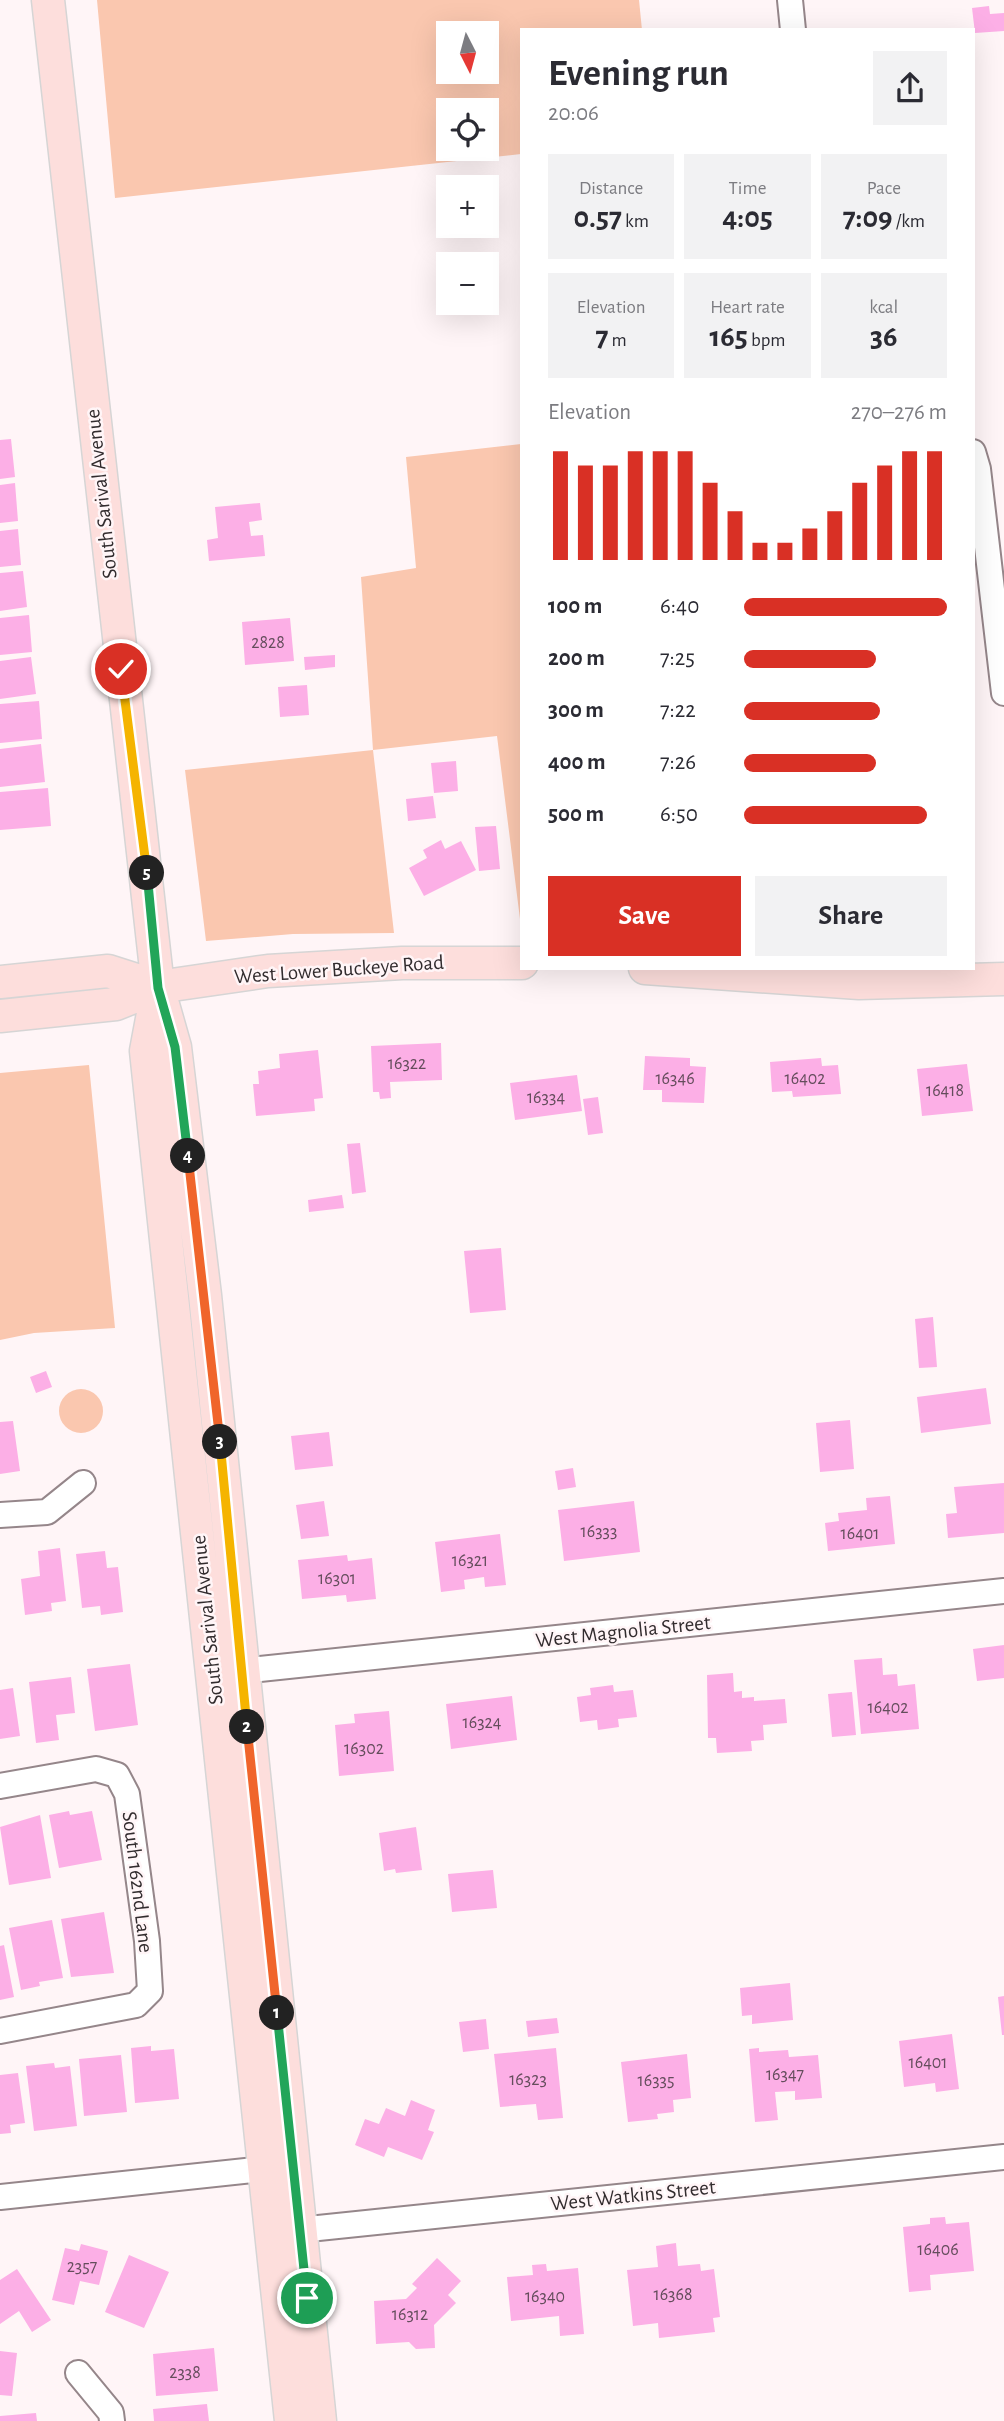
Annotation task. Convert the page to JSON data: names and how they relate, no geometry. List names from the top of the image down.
{
  "streets": {
    "main road": ["South Sarival Avenue", "West Lower Buckeye Road"],
    "street": ["West Magnolia Street", "South 162nd Lane", "West Watkins Street"]
  },
  "crossings": [
    ["South Sarival Avenue", "West Lower Buckeye Road"],
    ["South Sarival Avenue", "West Magnolia Street"],
    ["South Sarival Avenue", "West Watkins Street"]
  ],
  "house_numbers": [
    "2828",
    "16322",
    "16346",
    "16402",
    "16418",
    "16334",
    "16333",
    "16401",
    "16321",
    "16301",
    "16402",
    "16324",
    "16302",
    "16401",
    "16347",
    "16323",
    "16335",
    "16406",
    "2357",
    "16368",
    "16340",
    "16312",
    "2338"
  ],
  "north": "bottom",
  "page": {
    "map_buttons": ["+", "−"],
    "heading": ["Evening run", "20:06"],
    "stats": [
      ["Distance", "0.57 km"],
      ["Time", "4:05"],
      ["Pace", "7:09 /km"],
      ["Elevation", "7 m"],
      ["Heart rate", "165 bpm"],
      ["kcal", "36"]
    ],
    "chart": ["Elevation", "270–276 m"],
    "list": [
      {
        "name": "100 m",
        "note": "6:40"
      },
      {
        "name": "200 m",
        "note": "7:25"
      },
      {
        "name": "300 m",
        "note": "7:22"
      },
      {
        "name": "400 m",
        "note": "7:26"
      },
      {
        "name": "500 m",
        "note": "6:50"
      }
    ],
    "pins": [
      "5",
      "4",
      "3",
      "2",
      "1"
    ],
    "buttons": ["Save", "Share"]
  }
}
